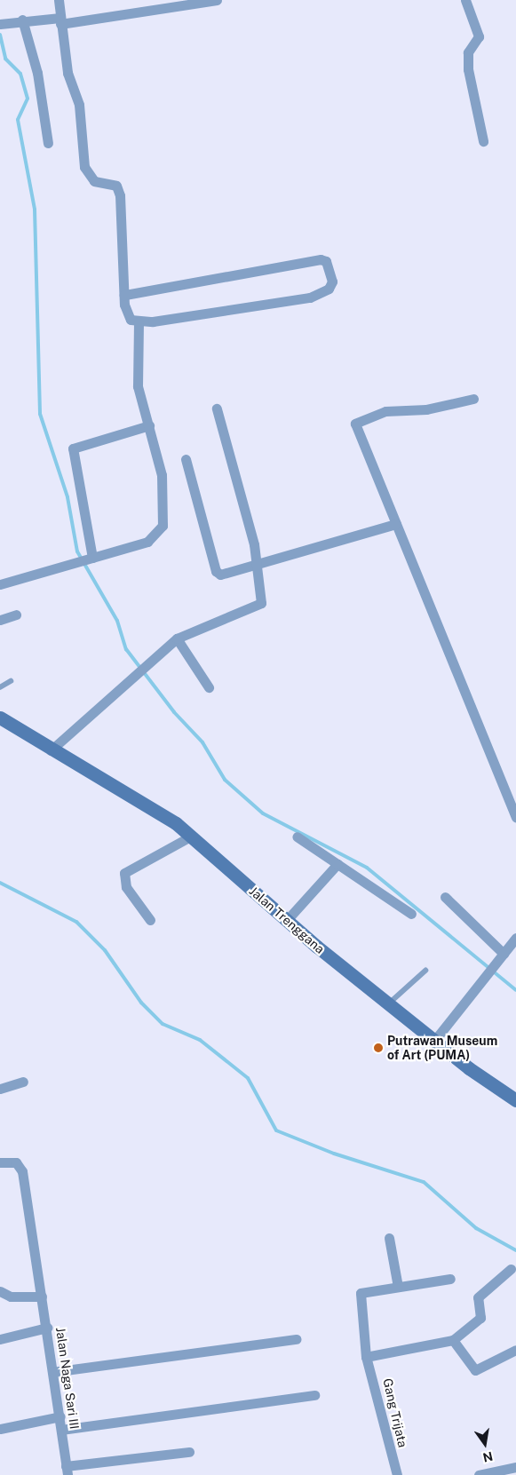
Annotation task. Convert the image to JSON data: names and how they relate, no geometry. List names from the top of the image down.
{
  "streets": {
    "main road": ["Jalan Trenggana"],
    "street": ["Jalan Naga Sari III", "Gang Trijata"]
  },
  "places": ["Putrawan Museum of Art (PUMA)"],
  "north": "bottom"
}
